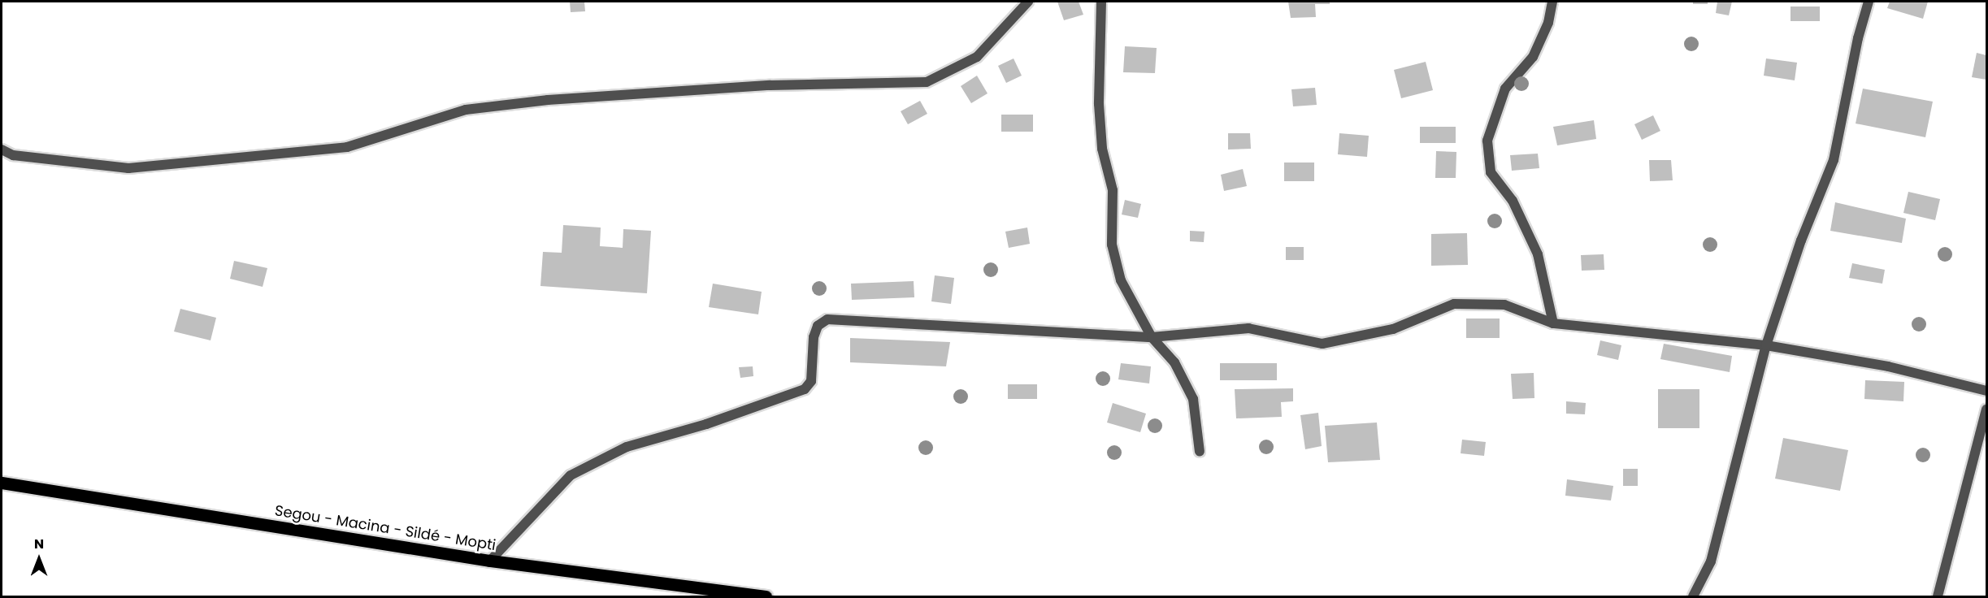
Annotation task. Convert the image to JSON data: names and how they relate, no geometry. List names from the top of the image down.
{
  "streets": {
    "main road": ["Segou - Macina - Sildé - Mopti"]
  },
  "north": "top"
}
